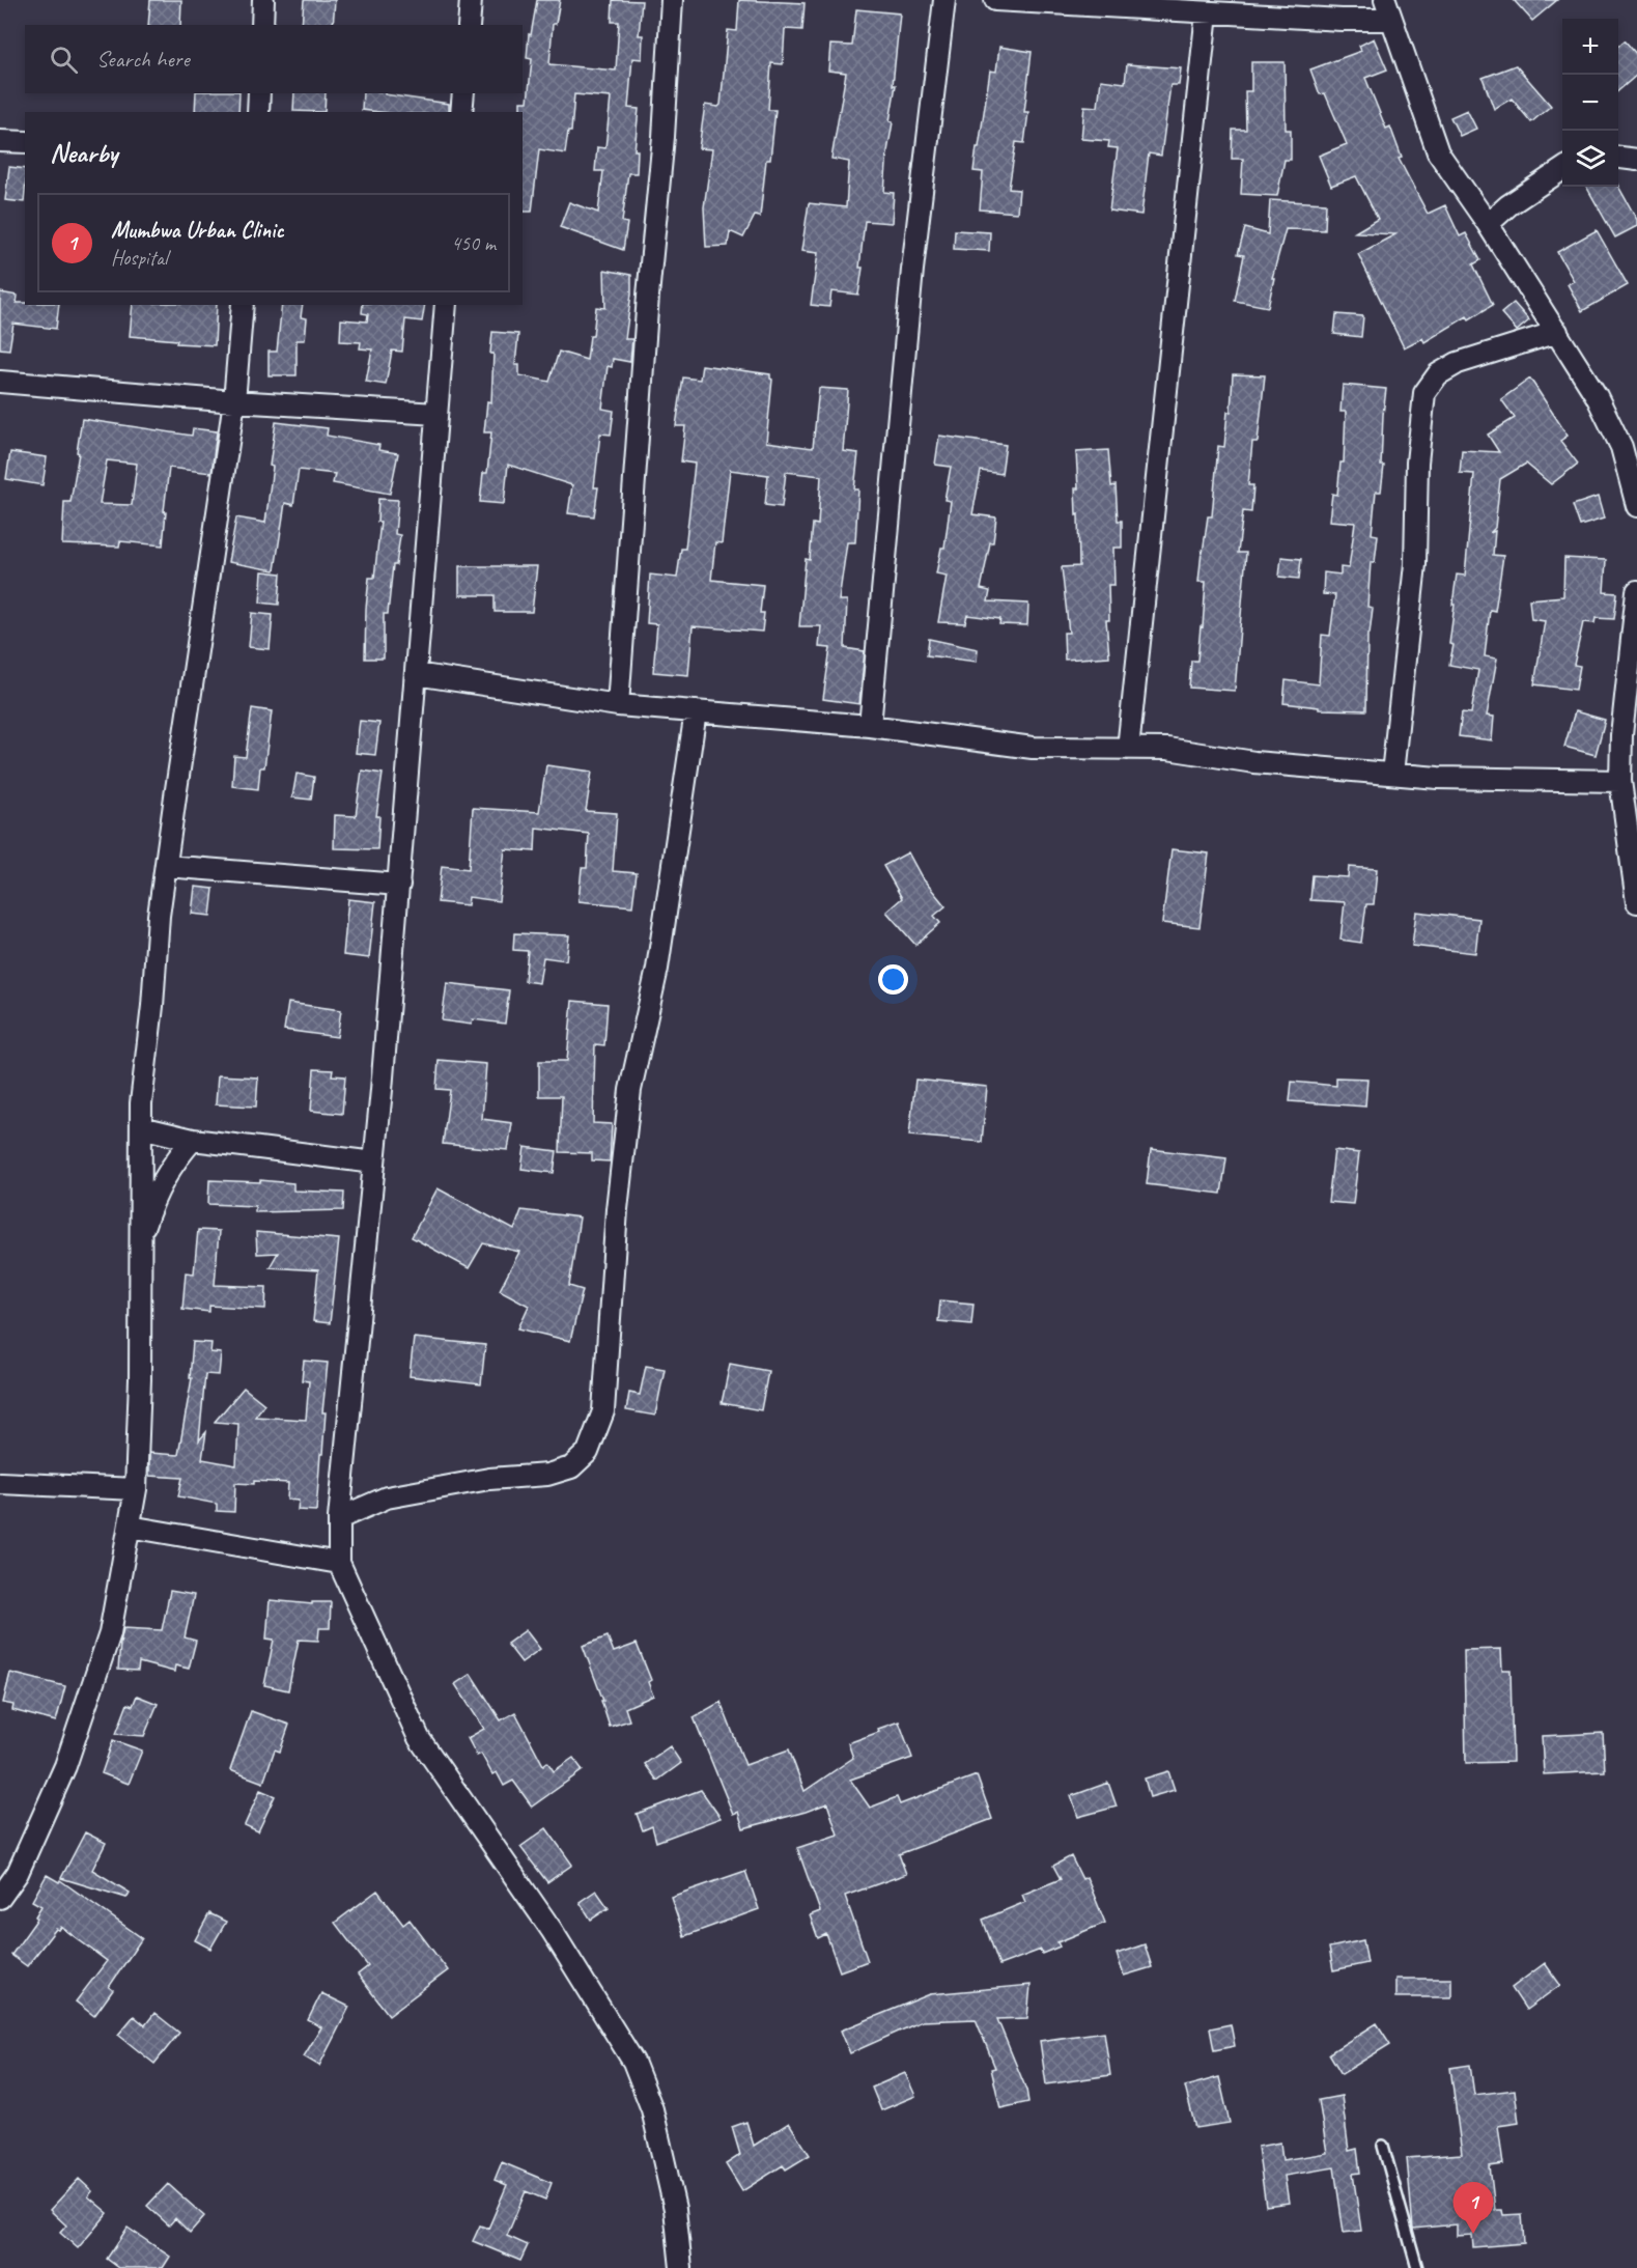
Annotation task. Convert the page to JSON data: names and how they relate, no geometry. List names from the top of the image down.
{
  "page": {
    "map_buttons": ["+", "−"],
    "search": "Search here",
    "heading": "Nearby",
    "list": [
      {
        "mark": "1",
        "name": "Mumbwa Urban Clinic",
        "note": "Hospital",
        "value": "450 m"
      }
    ],
    "pins": "1"
  }
}
